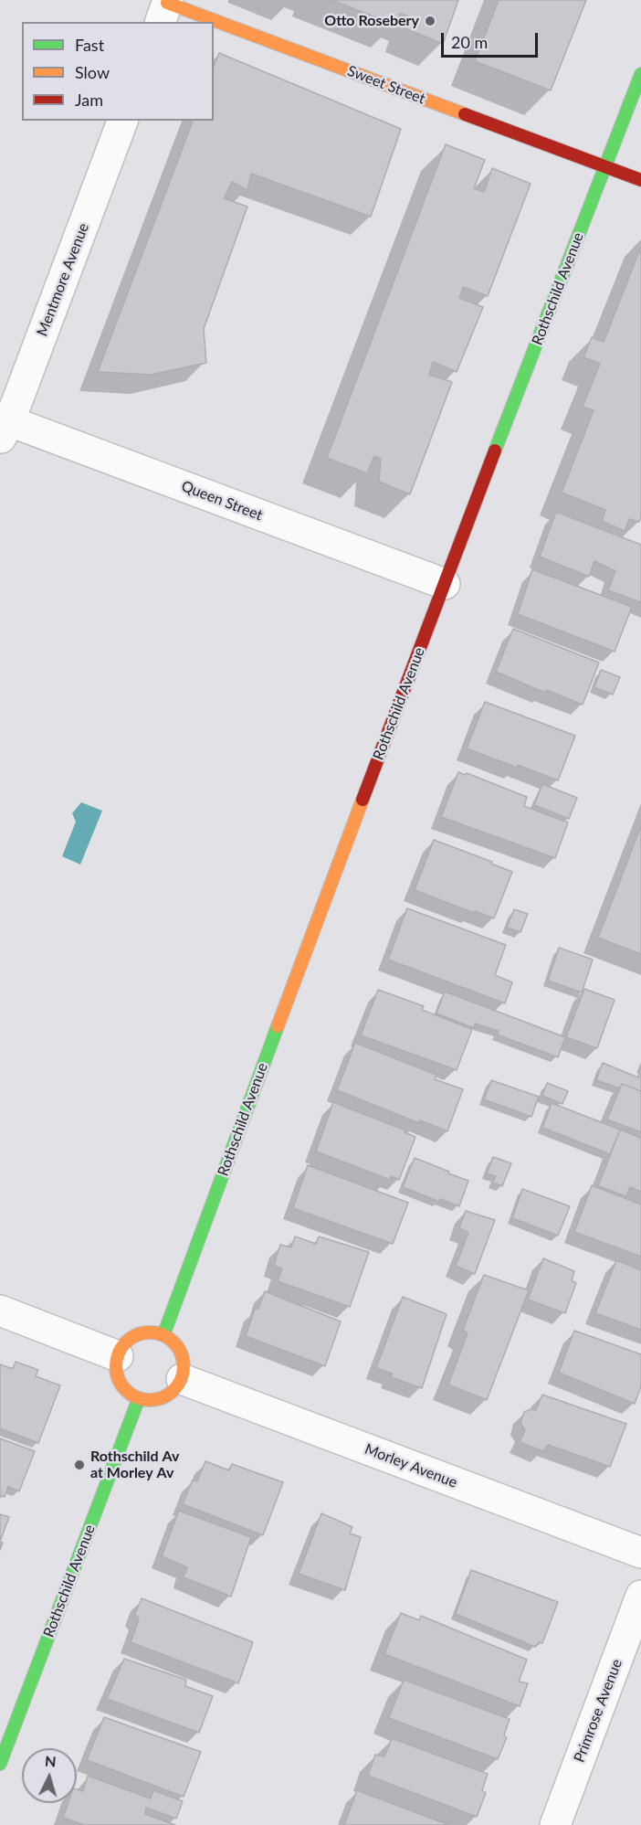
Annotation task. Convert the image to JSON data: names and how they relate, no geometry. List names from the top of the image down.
{
  "streets": {
    "street": [
      "Sweet Street",
      "Mentmore Avenue",
      "Rothschild Avenue",
      "Queen Street",
      "Morley Avenue",
      "Primrose Avenue"
    ]
  },
  "crossings": [
    ["Sweet Street", "Rothschild Avenue"],
    ["Mentmore Avenue", "Queen Street"],
    ["Rothschild Avenue", "Queen Street"],
    ["Rothschild Avenue", "Morley Avenue"]
  ],
  "places": ["Otto Rosebery", "Rothschild Av at Morley Av"],
  "legend": ["Fast", "Slow", "Jam"],
  "scale_bar": "20 m",
  "north": "top"
}
